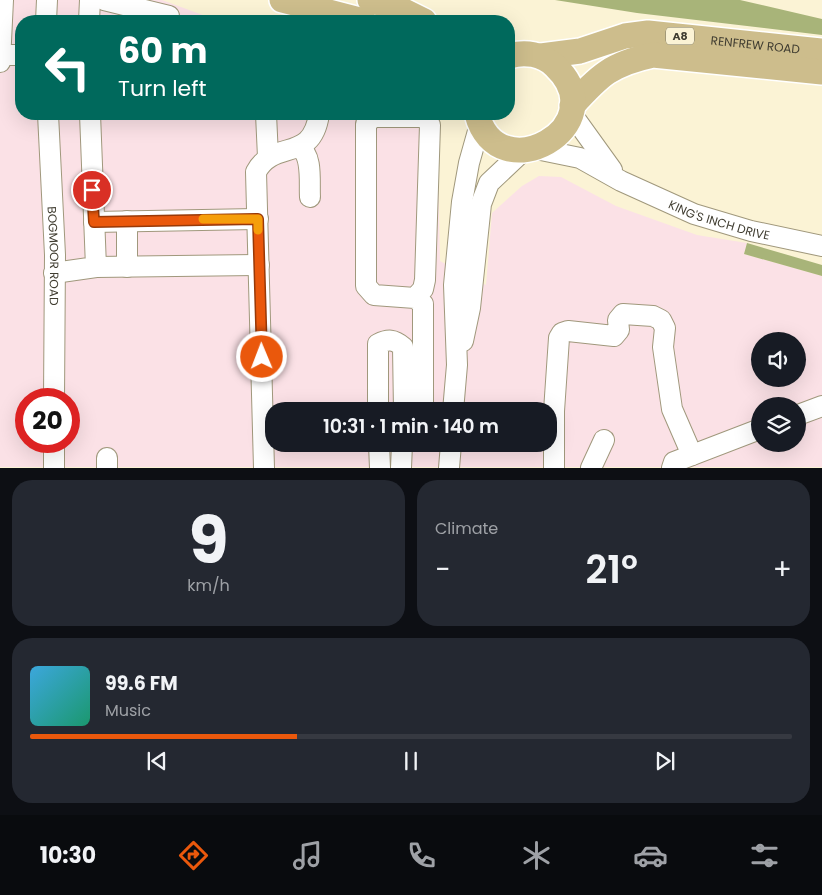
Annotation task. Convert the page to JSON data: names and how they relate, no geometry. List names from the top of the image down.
{
  "streets": {
    "main road": ["A8", "RENFREW ROAD"],
    "street": ["KING'S INCH DRIVE", "BOGMOOR ROAD"]
  },
  "crossings": [
    ["RENFREW ROAD", "KING'S INCH DRIVE"]
  ],
  "page": {
    "turn": ["60 m", "Turn left"],
    "limit": "20",
    "trip": "10:31 · 1 min · 140 m",
    "tile": [
      ["9", "km/h"],
      "Climate"
    ],
    "heat": ["−", "21°", "+"],
    "song": ["99.6 FM", "Music"],
    "tabs": "10:30"
  }
}
